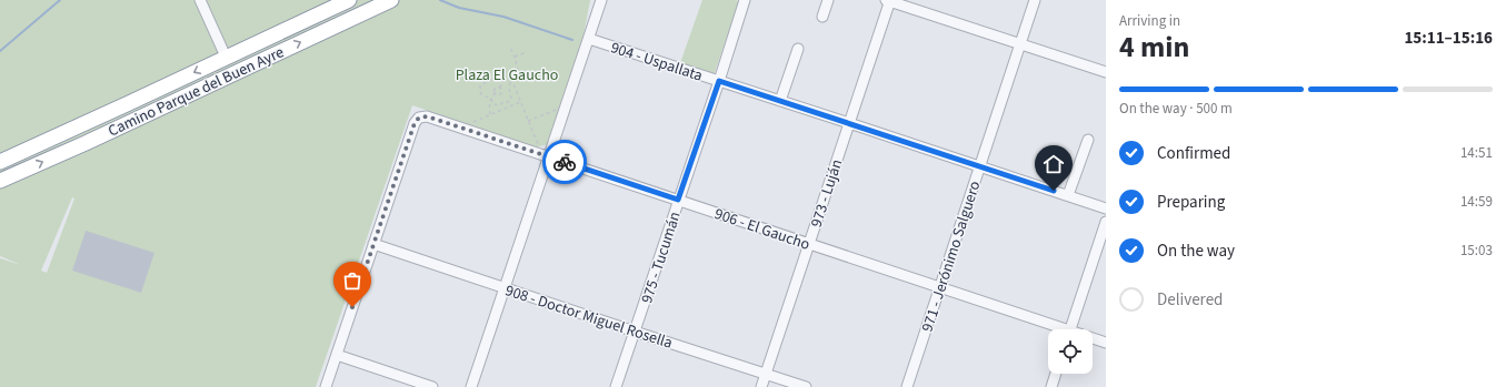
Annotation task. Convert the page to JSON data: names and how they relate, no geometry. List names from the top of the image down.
{
  "streets": {
    "highway": ["Camino Parque del Buen Ayre"],
    "street": [
      "904 - Uspallata",
      "973 - Luján",
      "906 - El Gaucho",
      "971 - Jerónimo Salguero",
      "975 - Tucumán",
      "908 - Doctor Miguel Rosella"
    ]
  },
  "crossings": [
    ["904 - Uspallata", "973 - Luján"],
    ["904 - Uspallata", "971 - Jerónimo Salguero"],
    ["904 - Uspallata", "975 - Tucumán"],
    ["973 - Luján", "906 - El Gaucho"],
    ["973 - Luján", "908 - Doctor Miguel Rosella"],
    ["906 - El Gaucho", "971 - Jerónimo Salguero"],
    ["906 - El Gaucho", "975 - Tucumán"],
    ["906 - El Gaucho", "908 - Doctor Miguel Rosella"],
    ["975 - Tucumán", "908 - Doctor Miguel Rosella"]
  ],
  "parks": ["Plaza El Gaucho"],
  "page": {
    "heading": ["4 min", "Arriving in", "15:11–15:16"],
    "bar": "On the way · 500 m",
    "list": [
      ["Confirmed", "14:51"],
      ["Preparing", "14:59"],
      ["On the way", "15:03"],
      "Delivered"
    ]
  }
}
